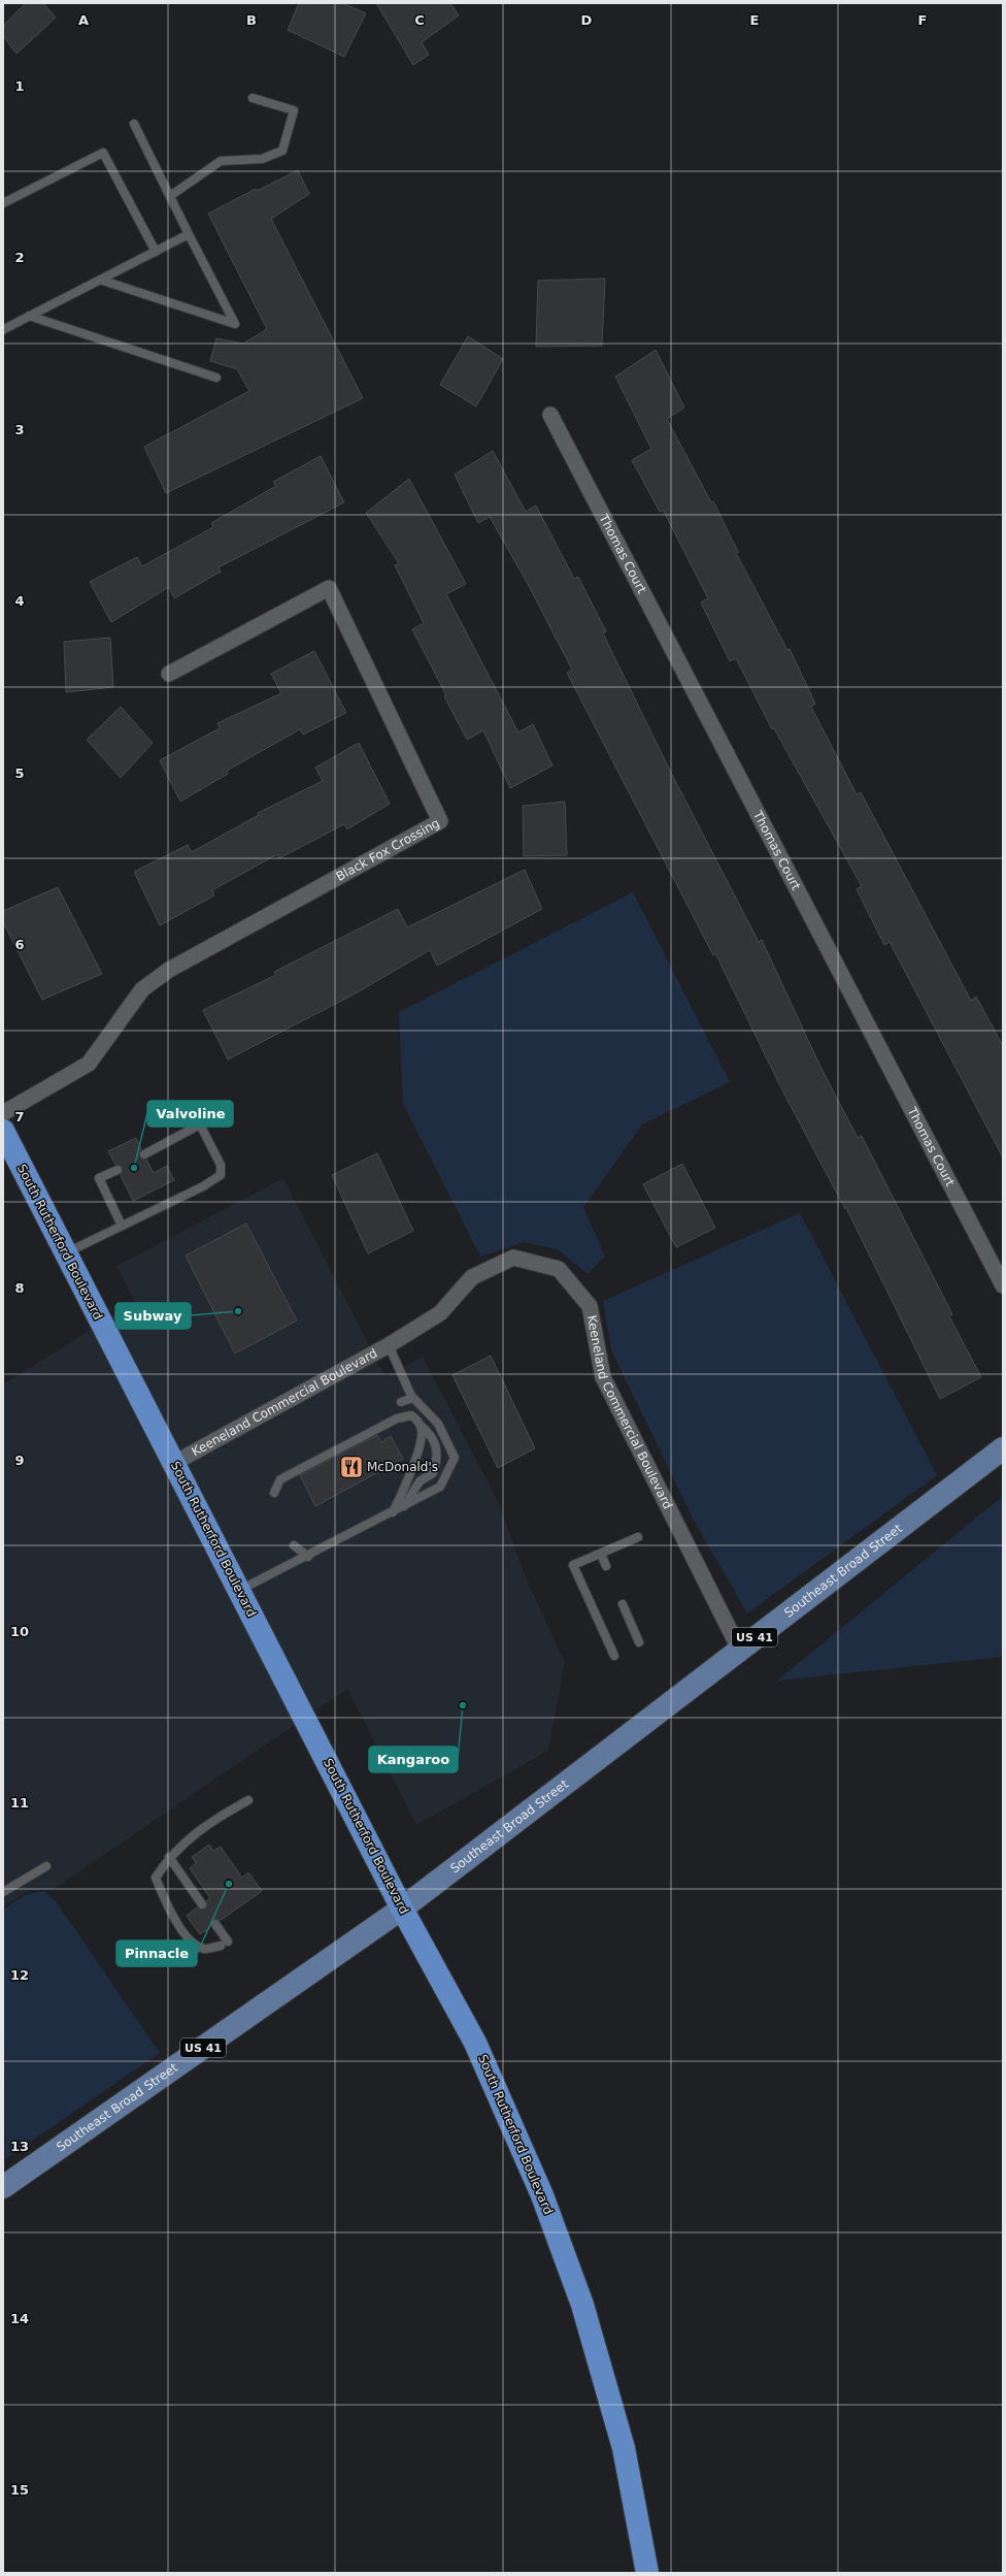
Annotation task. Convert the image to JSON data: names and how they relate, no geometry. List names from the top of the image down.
{
  "streets": {
    "highway": ["South Rutherford Boulevard"],
    "main road": ["Southeast Broad Street", "US 41"],
    "street": ["Thomas Court", "Black Fox Crossing", "Keeneland Commercial Boulevard"]
  },
  "crossings": [
    ["South Rutherford Boulevard", "Keeneland Commercial Boulevard"],
    ["South Rutherford Boulevard", "Southeast Broad Street"],
    ["Keeneland Commercial Boulevard", "Southeast Broad Street"]
  ],
  "places": {
    "other": [
      "Valvoline",
      "Subway",
      "Kangaroo",
      "Pinnacle"
    ],
    "restaurant": ["McDonald's"]
  },
  "grid": {
    "columns": [
      "A",
      "B",
      "C",
      "D",
      "E",
      "F"
    ],
    "rows": [
      "1",
      "2",
      "3",
      "4",
      "5",
      "6",
      "7",
      "8",
      "9",
      "10",
      "11",
      "12",
      "13",
      "14",
      "15"
    ]
  }
}
